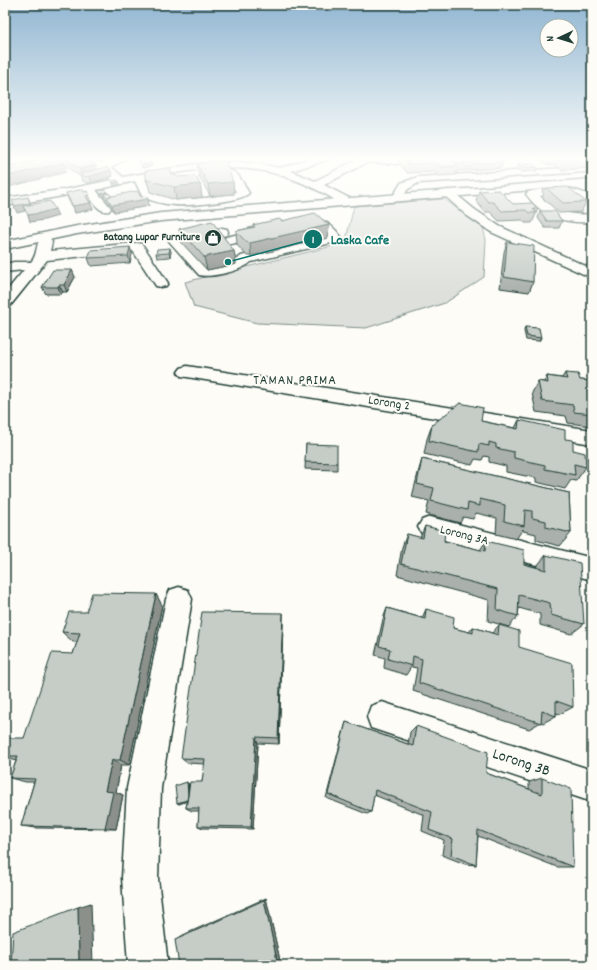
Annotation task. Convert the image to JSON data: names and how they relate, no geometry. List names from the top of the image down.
{
  "streets": {
    "street": ["Lorong 2", "Lorong 3A", "Lorong 3B"]
  },
  "districts": ["TAMAN PRIMA"],
  "places": {
    "shop": ["Batang Lupar Furniture"],
    "other": ["Laska Cafe"]
  },
  "north": "left"
}
